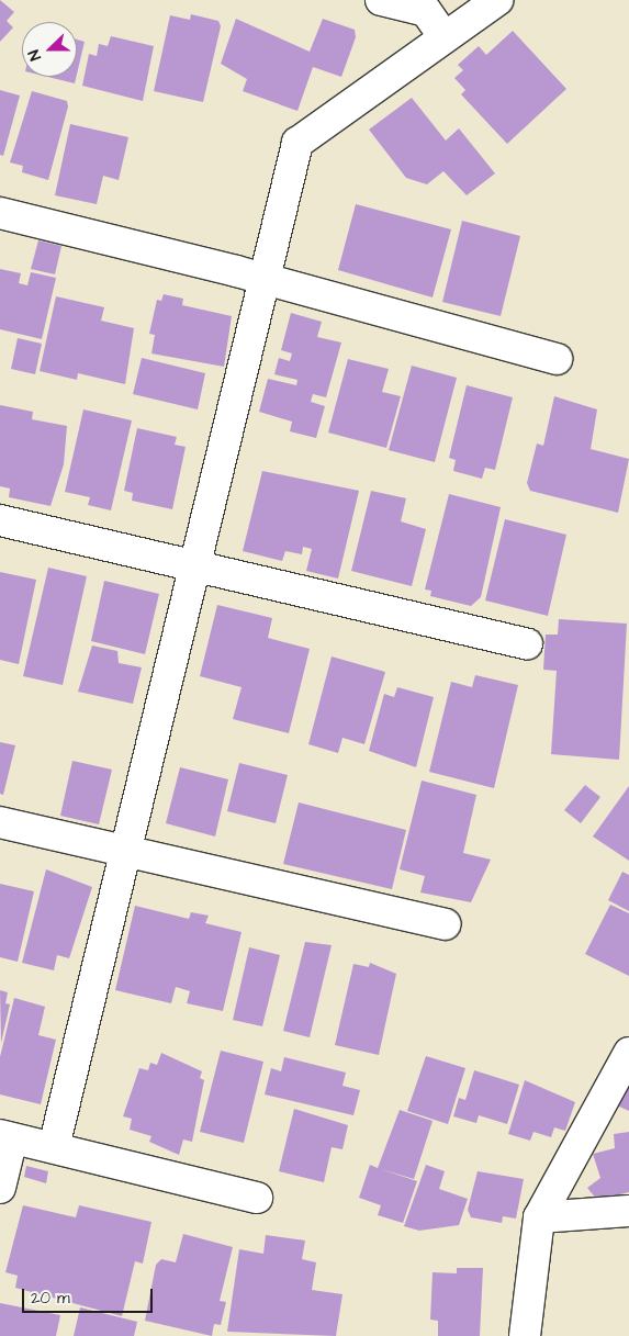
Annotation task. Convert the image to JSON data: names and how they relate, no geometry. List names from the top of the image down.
{
  "scale_bar": "20 m",
  "north": "left"
}
